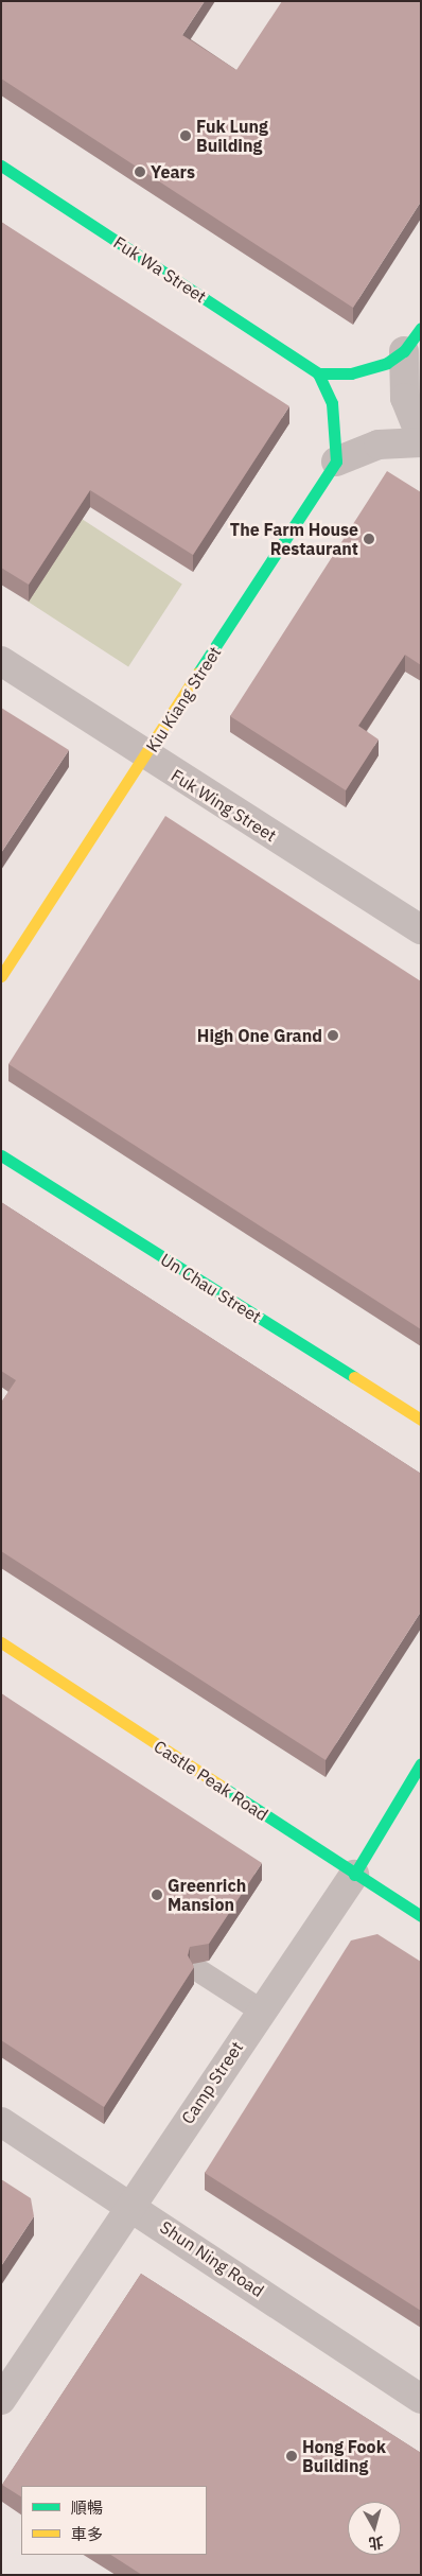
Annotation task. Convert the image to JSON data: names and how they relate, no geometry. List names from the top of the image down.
{
  "streets": {
    "street": [
      "Fuk Wa Street",
      "Kiu Kiang Street",
      "Fuk Wing Street",
      "Un Chau Street",
      "Castle Peak Road",
      "Camp Street",
      "Shun Ning Road"
    ]
  },
  "crossings": [
    ["Kiu Kiang Street", "Fuk Wing Street"],
    ["Castle Peak Road", "Camp Street"],
    ["Camp Street", "Shun Ning Road"]
  ],
  "places": [
    "Fuk Lung Building",
    "Years",
    "The Farm House Restaurant",
    "High One Grand",
    "Greenrich Mansion",
    "Hong Fook Building"
  ],
  "legend": ["順暢", "車多"],
  "north": "bottom"
}
